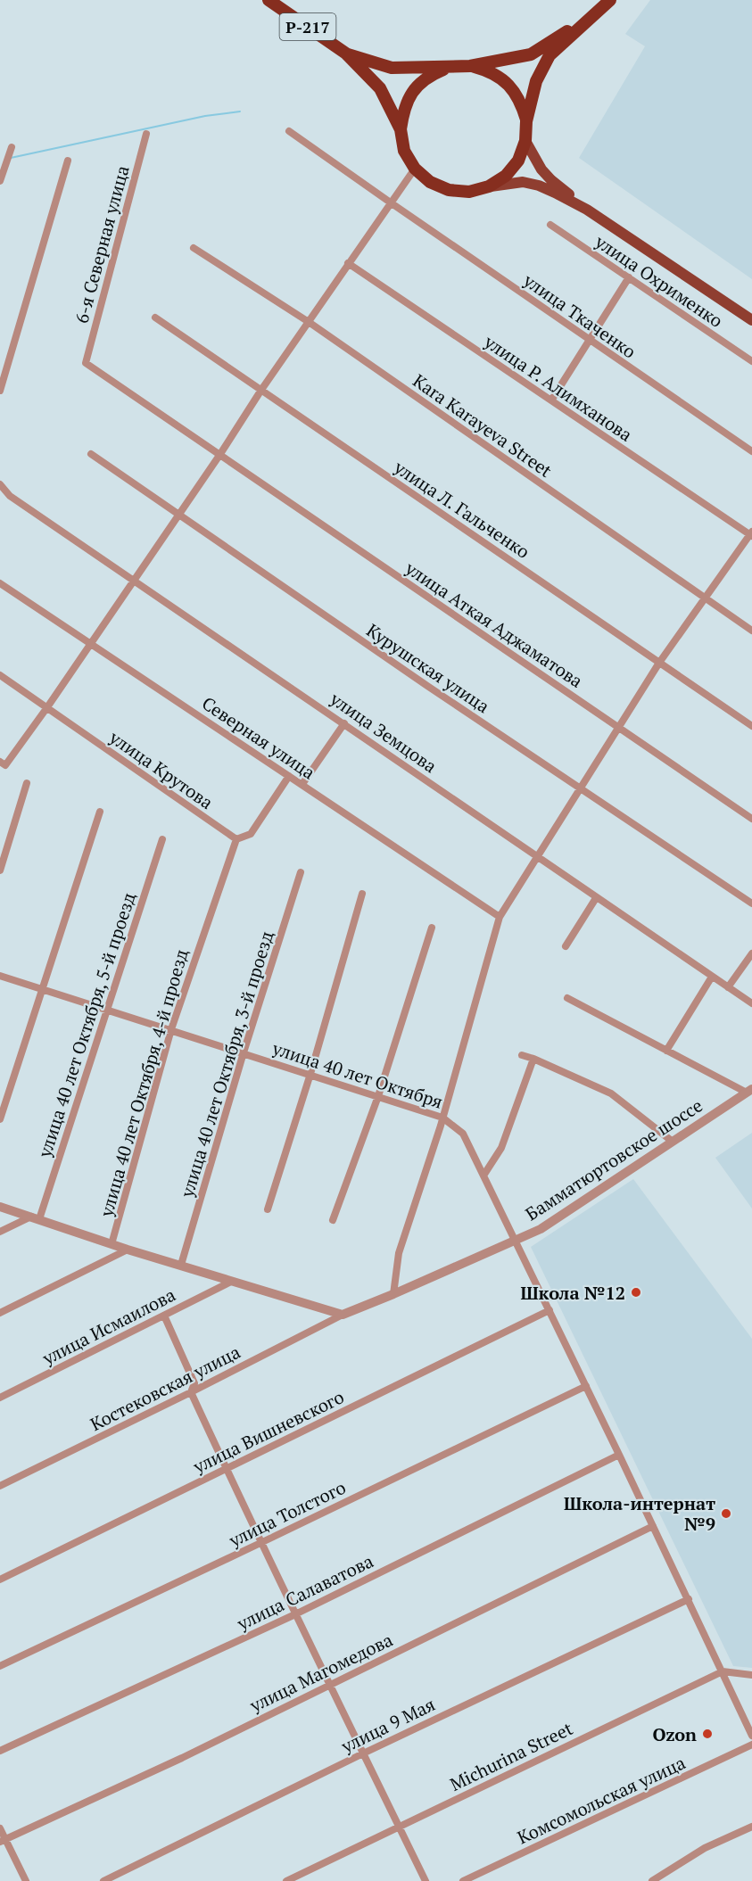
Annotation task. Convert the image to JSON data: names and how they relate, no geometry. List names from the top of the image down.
{
  "streets": {
    "highway": ["Р-217"],
    "street": [
      "6-я Северная улица",
      "улица Охрименко",
      "улица Ткаченко",
      "улица Р. Алимханова",
      "Kara Karayeva Street",
      "улица Л. Гальченко",
      "улица Аткая Аджаматова",
      "Курушская улица",
      "улица Земцова",
      "Северная улица",
      "улица Крутова",
      "улица 40 лет Октября, 5-й проезд",
      "улица 40 лет Октября, 3-й проезд",
      "улица 40 лет Октября",
      "улица 40 лет Октября, 4-й проезд",
      "Бамматюртовское шоссе",
      "улица Исмаилова",
      "Костековская улица",
      "улица Вишневского",
      "улица Толстого",
      "улица Салаватова",
      "улица Магомедова",
      "улица 9 Мая",
      "Michurina Street",
      "Комсомольская улица"
    ]
  },
  "crossings": [
    ["6-я Северная улица", "улица Аткая Аджаматова"],
    ["улица Крутова", "улица 40 лет Октября, 4-й проезд"],
    ["улица 40 лет Октября, 5-й проезд", "улица 40 лет Октября"],
    ["улица 40 лет Октября, 3-й проезд", "улица 40 лет Октября"],
    ["улица 40 лет Октября", "улица 40 лет Октября, 4-й проезд"],
    ["улица 40 лет Октября", "Бамматюртовское шоссе"],
    ["улица 40 лет Октября", "улица Вишневского"],
    ["улица 40 лет Октября", "улица Толстого"],
    ["улица 40 лет Октября", "улица Салаватова"],
    ["улица 40 лет Октября", "улица Магомедова"],
    ["улица 40 лет Октября", "улица 9 Мая"],
    ["улица 40 лет Октября", "Michurina Street"],
    ["Бамматюртовское шоссе", "Костековская улица"]
  ],
  "places": ["Школа №12", "Школа-интернат №9", "Ozon"]
}
